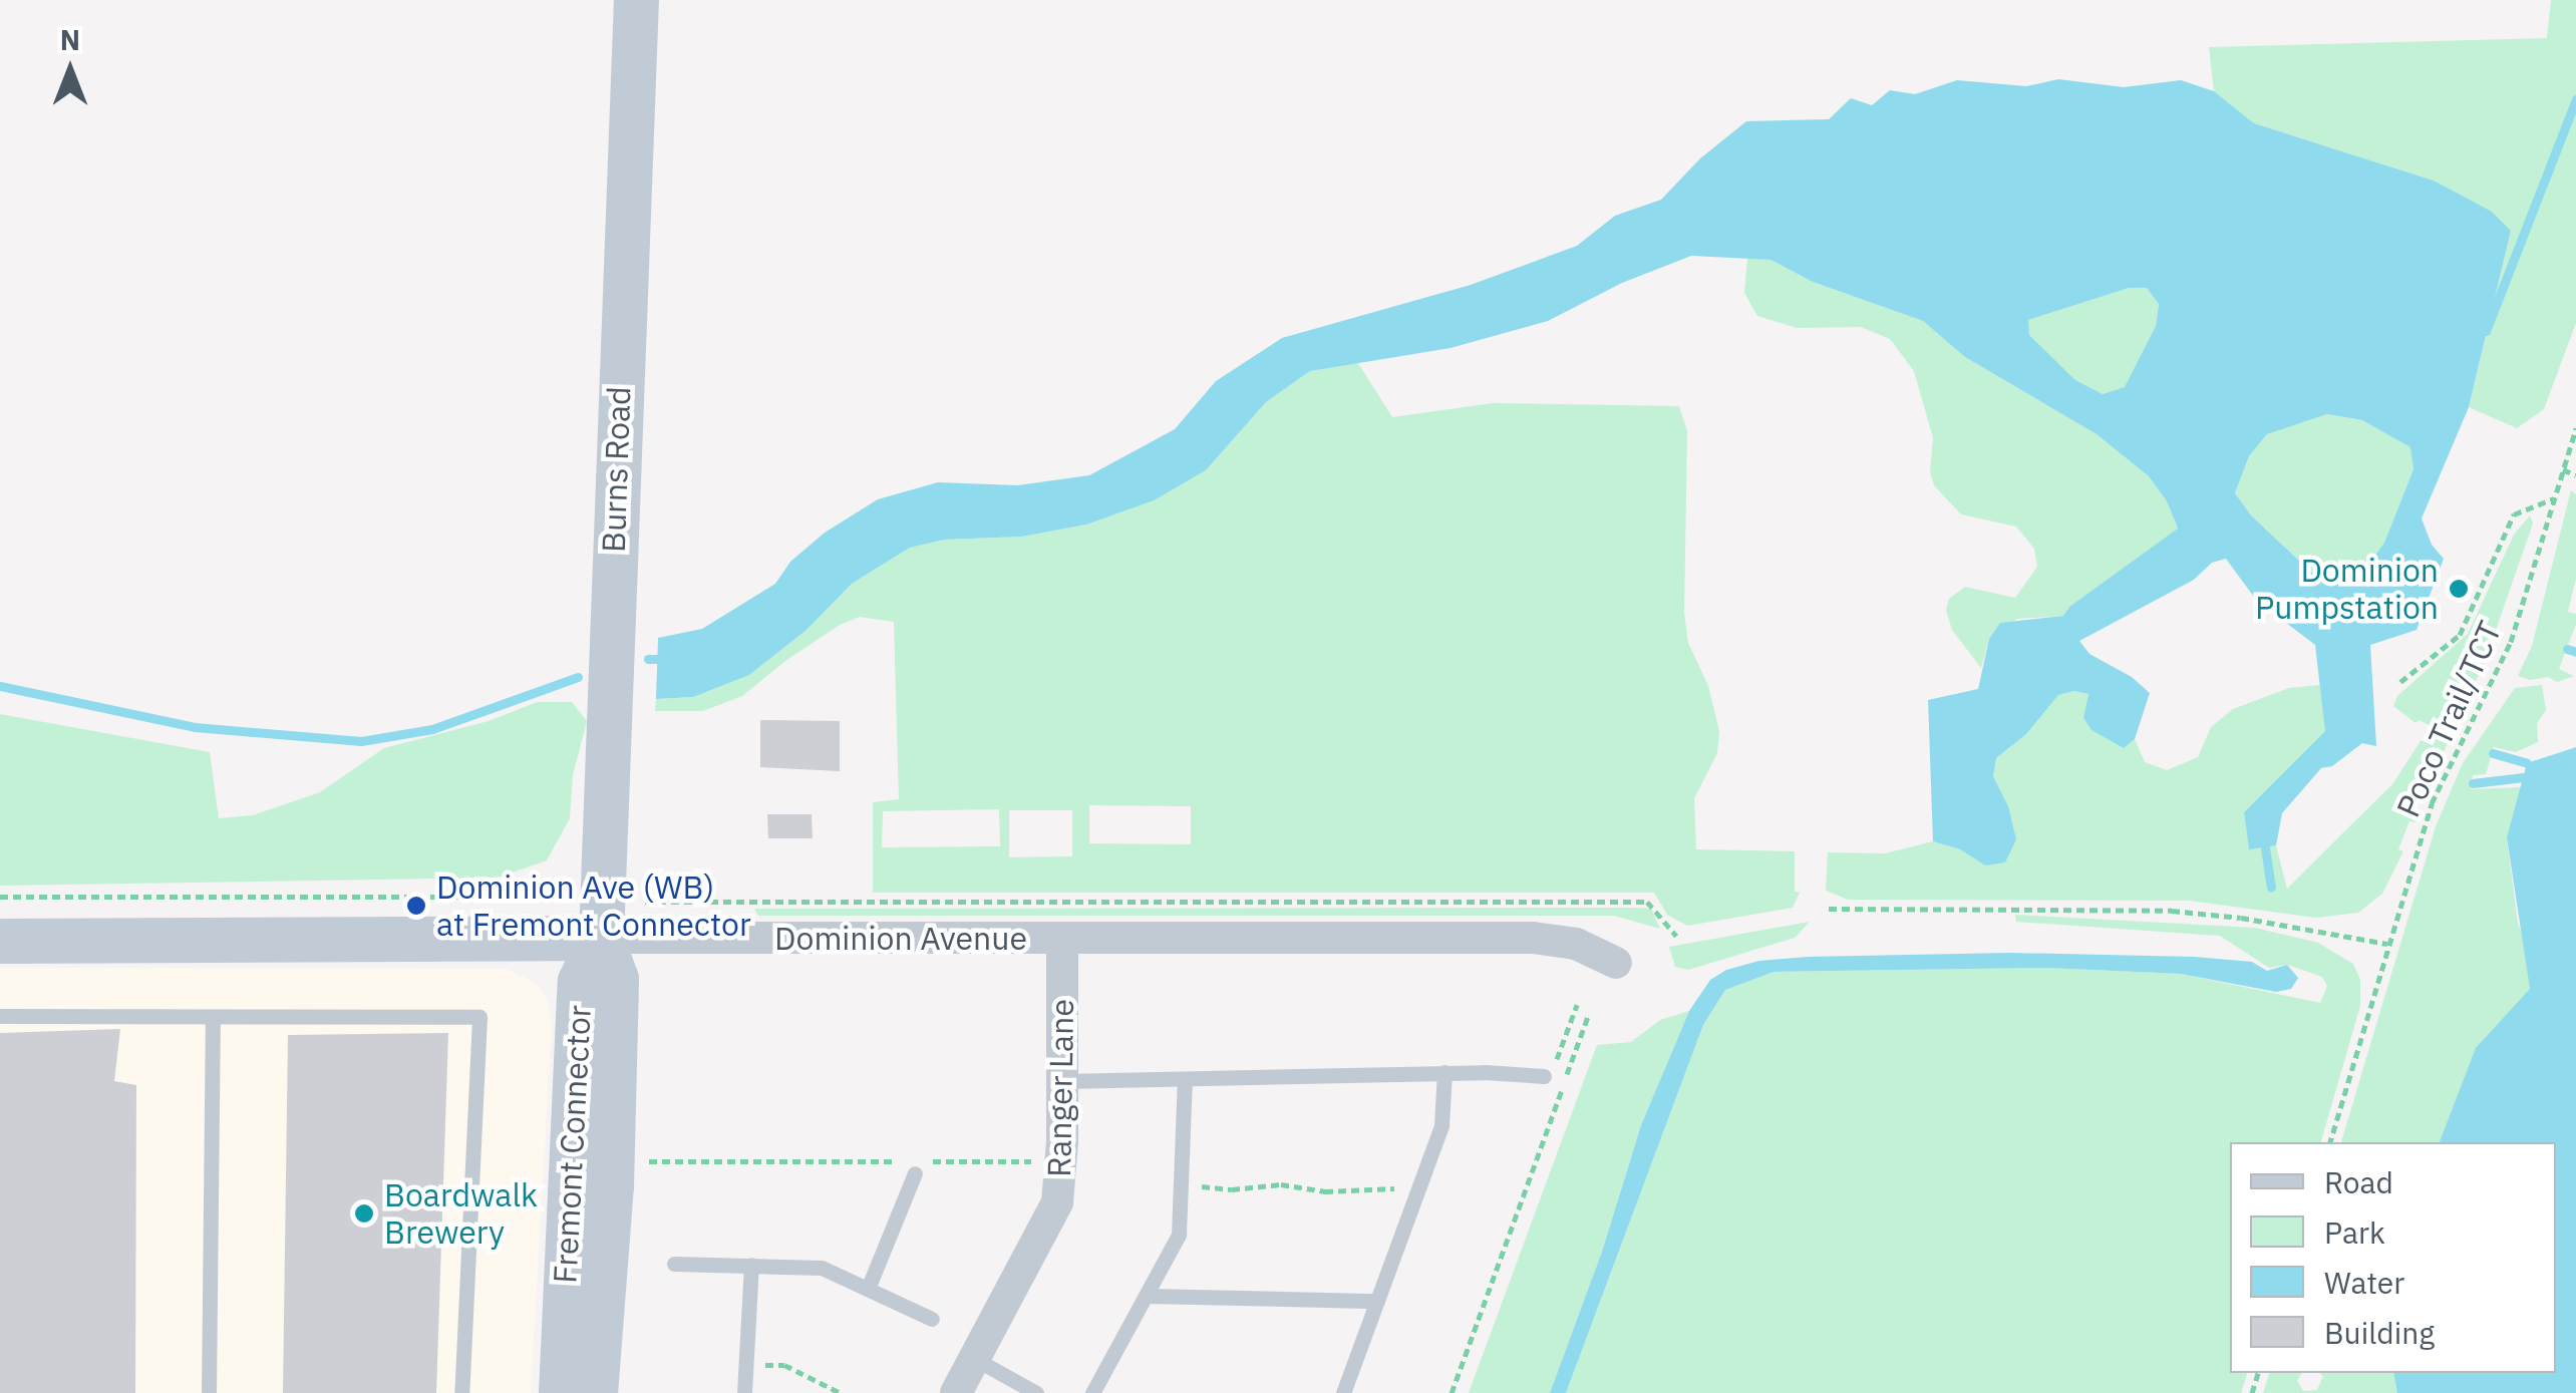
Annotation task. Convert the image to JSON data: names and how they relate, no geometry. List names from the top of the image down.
{
  "streets": {
    "main road": ["Burns Road", "Dominion Avenue", "Fremont Connector"],
    "street": ["Ranger Lane"],
    "path": ["Poco Trail/TCT"]
  },
  "crossings": [
    ["Burns Road", "Dominion Avenue"],
    ["Burns Road", "Fremont Connector"],
    ["Dominion Avenue", "Ranger Lane"],
    ["Dominion Avenue", "Fremont Connector"]
  ],
  "places": ["Dominion Pumpstation", "Dominion Ave (WB) at Fremont Connector", "Boardwalk Brewery"],
  "legend": [
    "Road",
    "Park",
    "Water",
    "Building"
  ],
  "north": "top"
}
